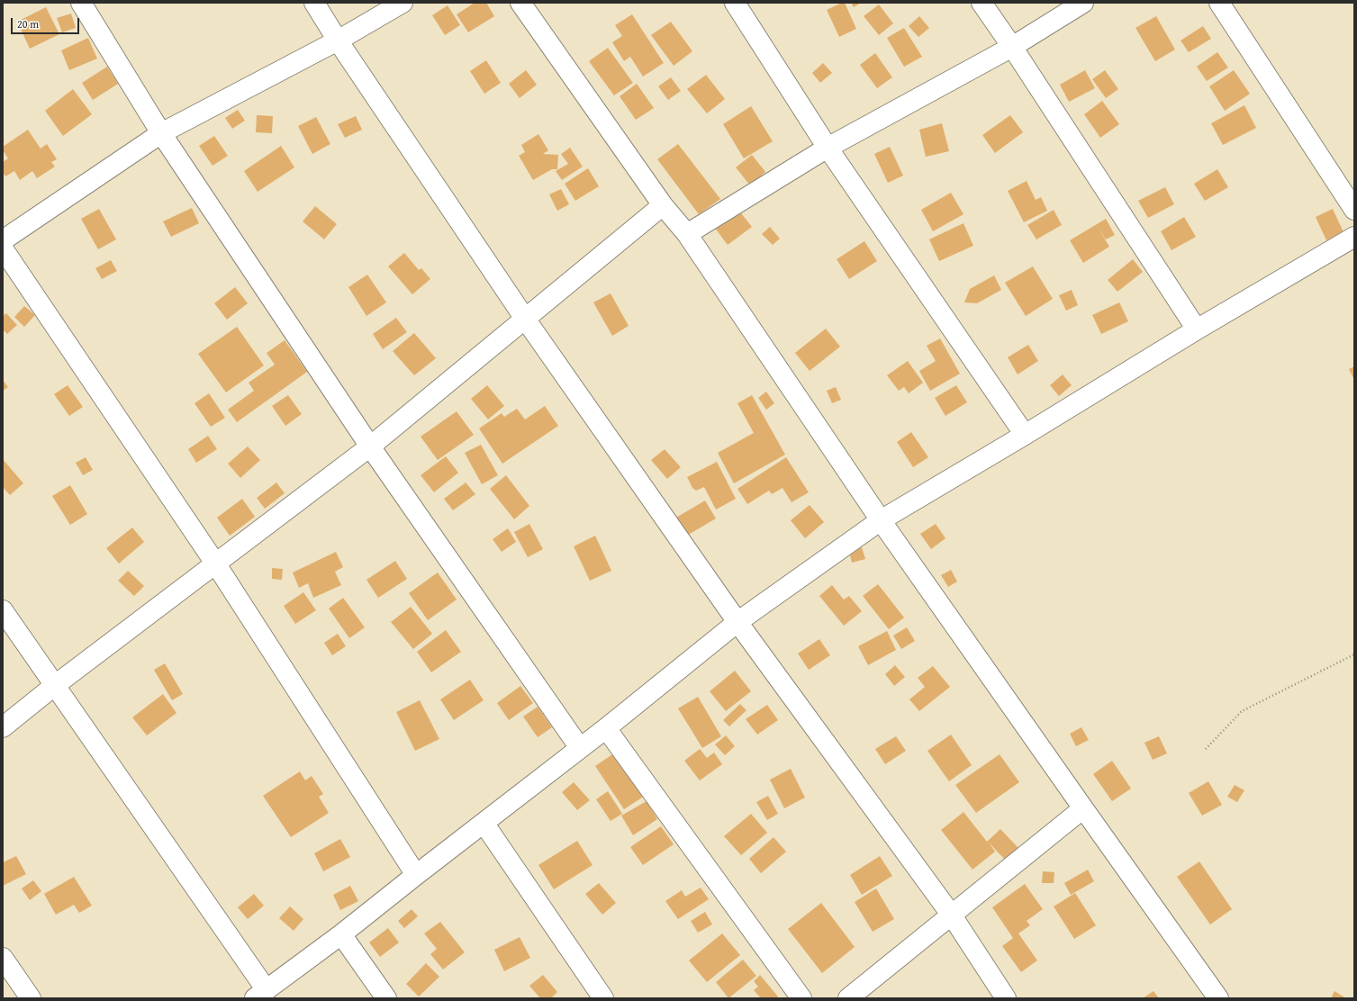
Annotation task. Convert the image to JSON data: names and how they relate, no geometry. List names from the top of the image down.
{
  "scale_bar": "20 m"
}
